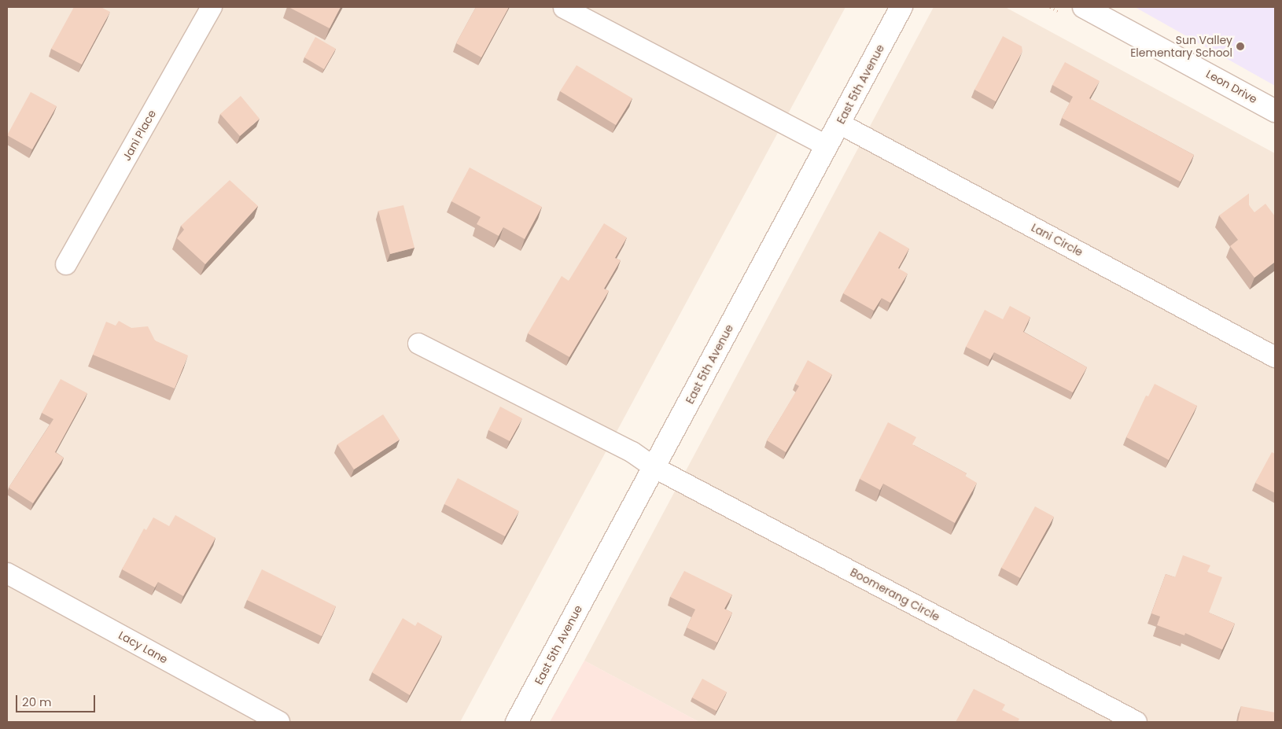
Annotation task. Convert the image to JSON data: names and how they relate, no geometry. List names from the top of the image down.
{
  "streets": {
    "street": [
      "East 5th Avenue",
      "Leon Drive",
      "Jani Place",
      "Lani Circle",
      "Boomerang Circle",
      "Lacy Lane"
    ]
  },
  "crossings": [
    ["East 5th Avenue", "Lani Circle"],
    ["East 5th Avenue", "Boomerang Circle"]
  ],
  "places": ["Sun Valley Elementary School"],
  "scale_bar": "20 m"
}
